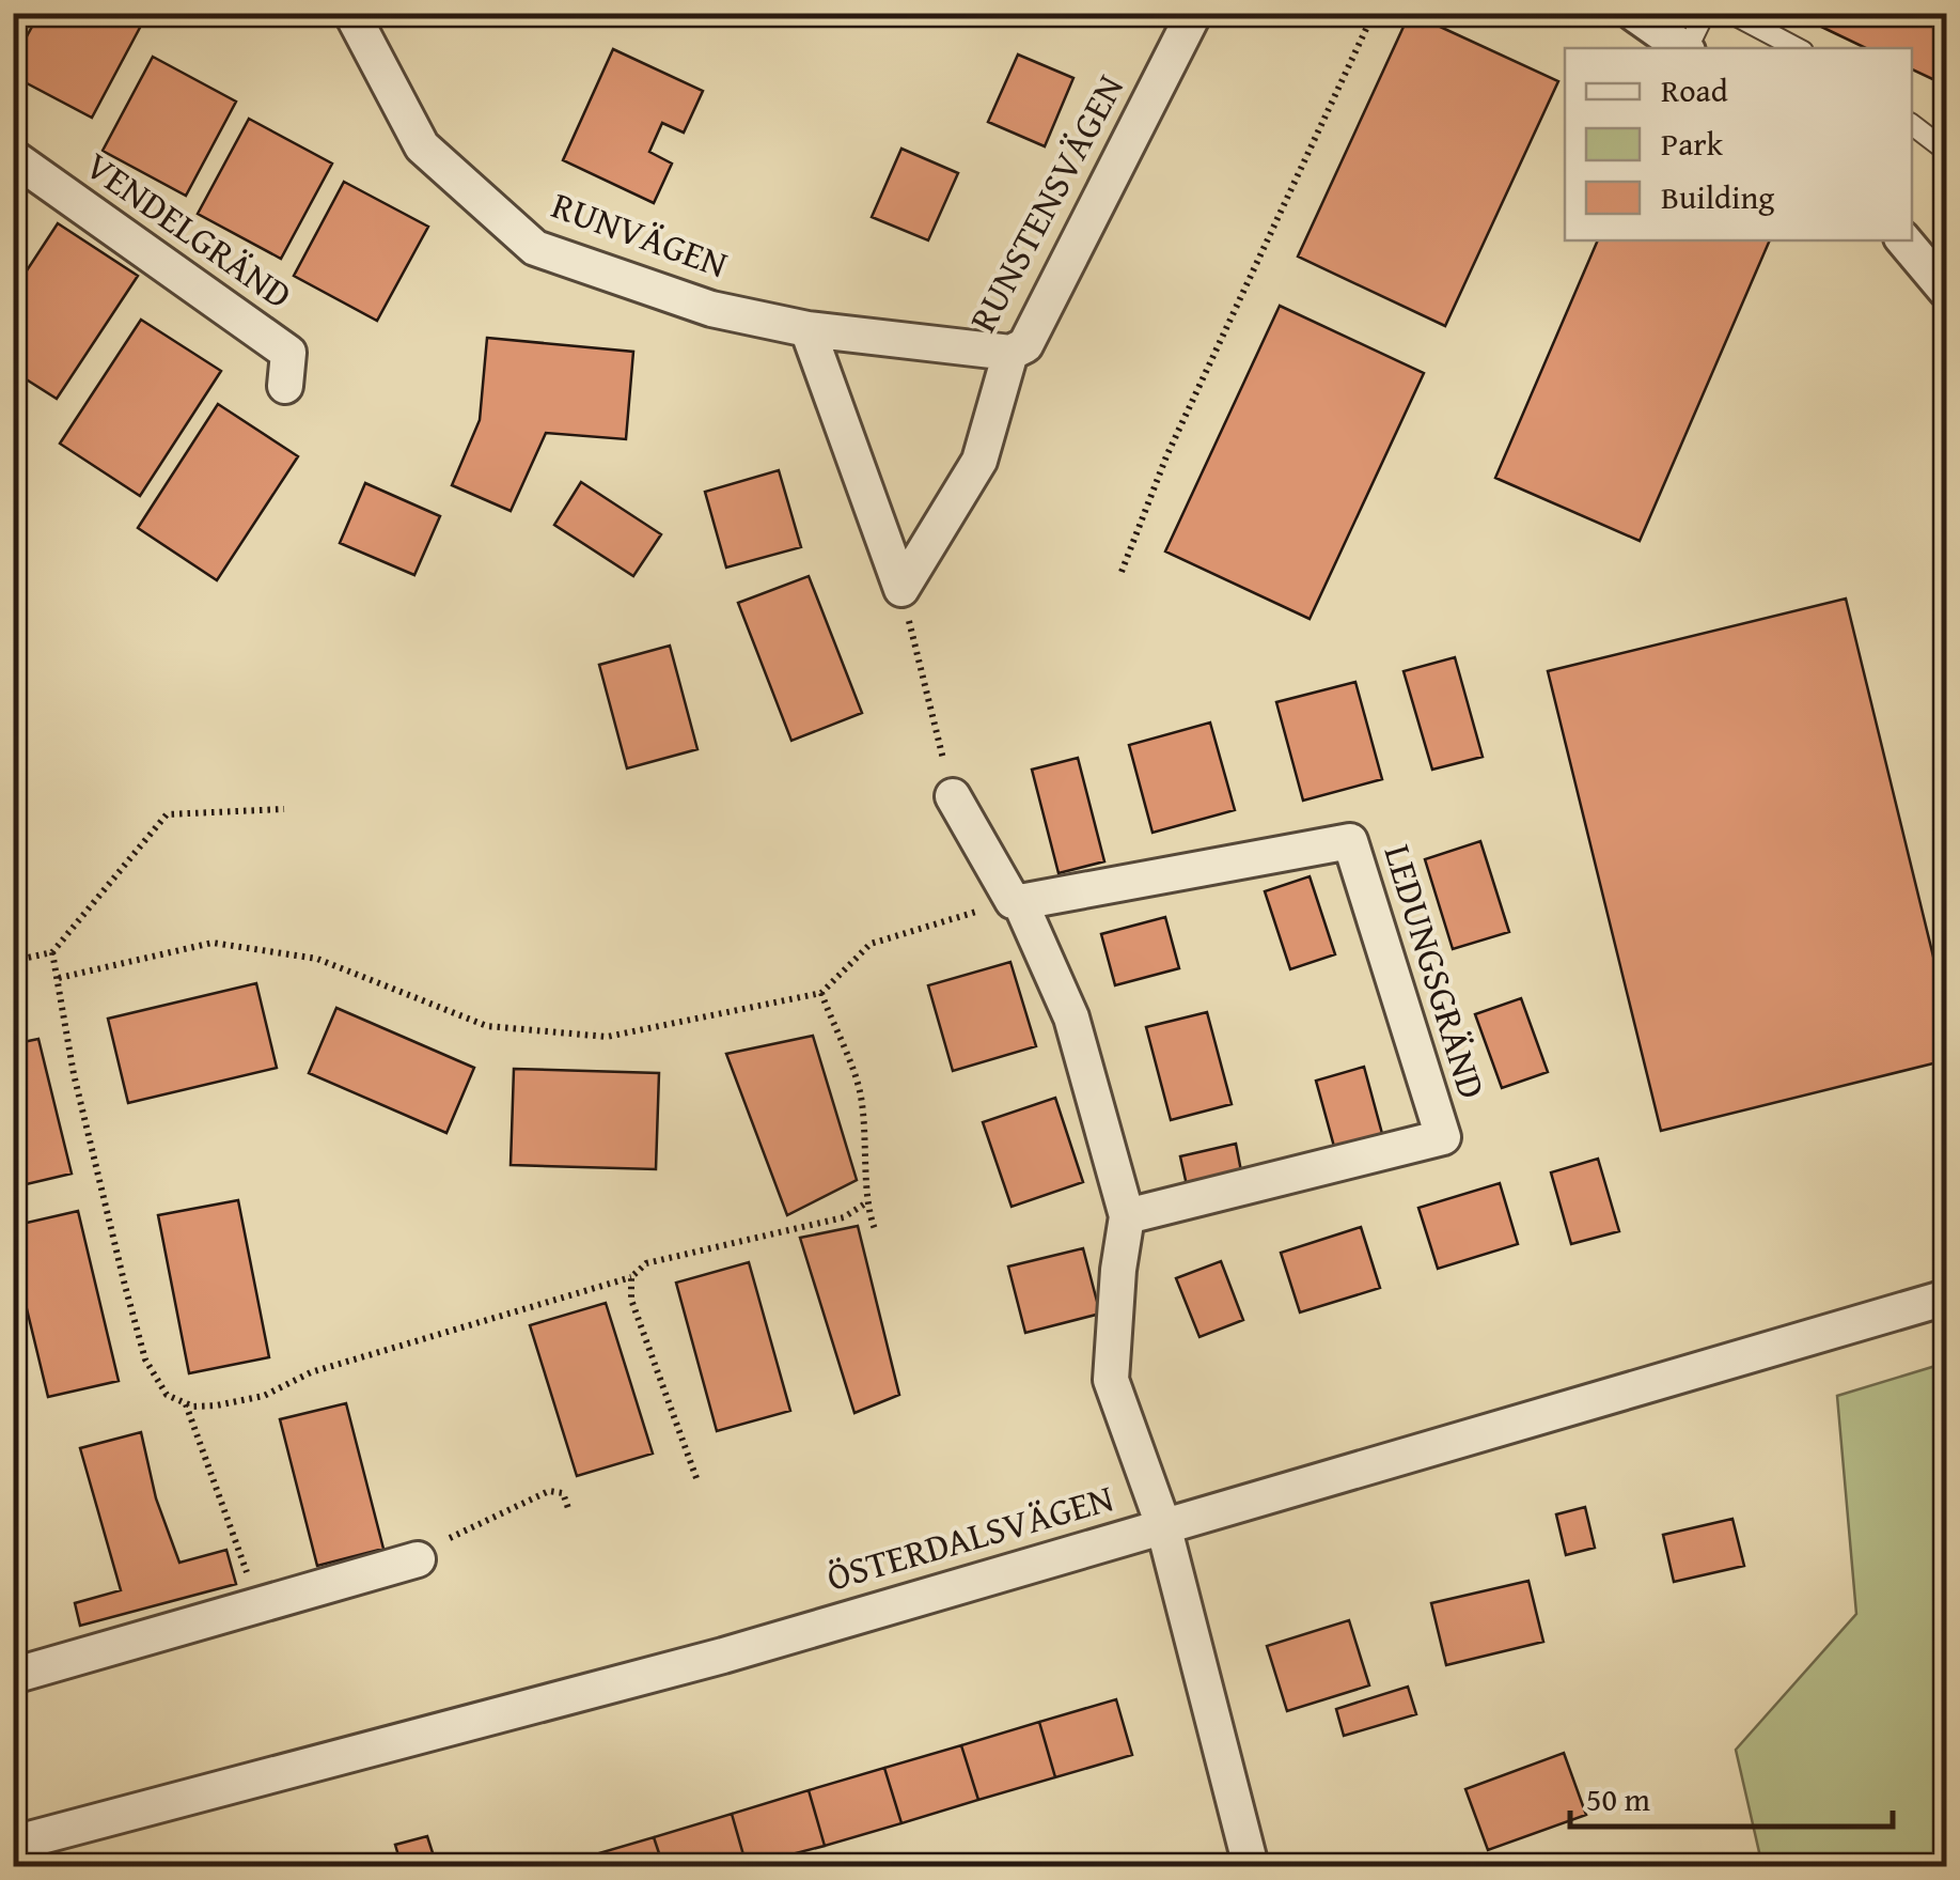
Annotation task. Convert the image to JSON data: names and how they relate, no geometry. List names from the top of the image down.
{
  "streets": {
    "street": [
      "RUNSTENSVÄGEN",
      "VENDELGRÄND",
      "RUNVÄGEN",
      "LEDUNGSGRÄND",
      "ÖSTERDALSVÄGEN"
    ]
  },
  "crossings": [
    ["RUNSTENSVÄGEN", "RUNVÄGEN"]
  ],
  "legend": ["Road", "Park", "Building"],
  "scale_bar": "50 m"
}
